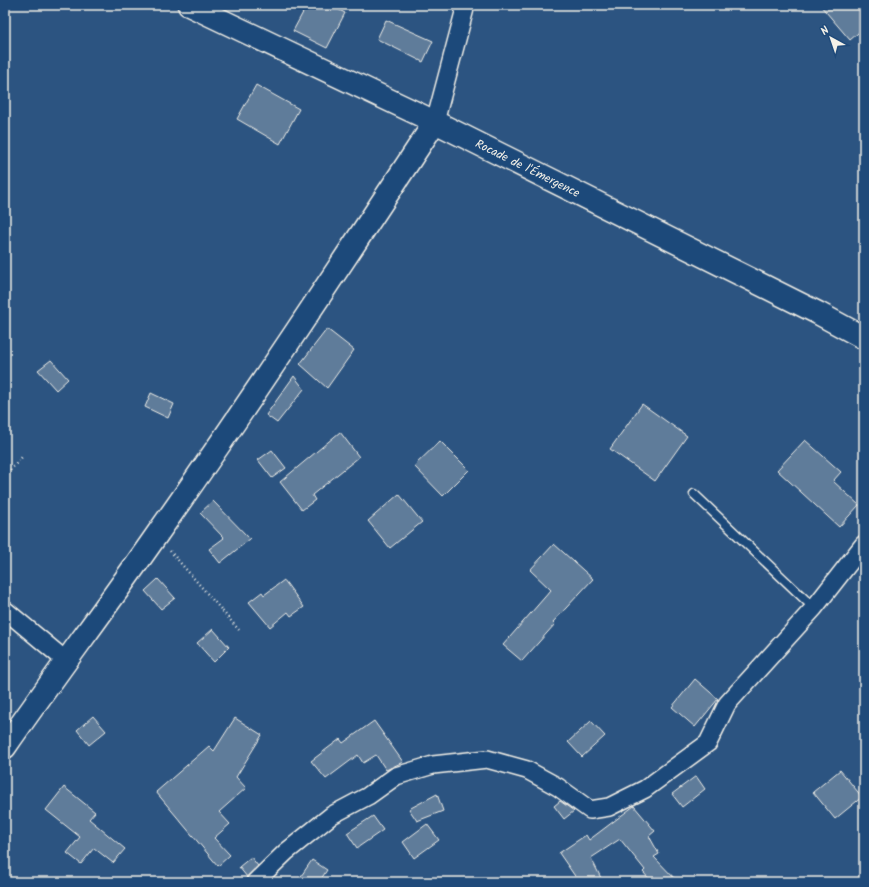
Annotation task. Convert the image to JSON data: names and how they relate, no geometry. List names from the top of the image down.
{
  "streets": {
    "street": ["Rocade de l'Émergence"]
  },
  "north": "top left"
}
